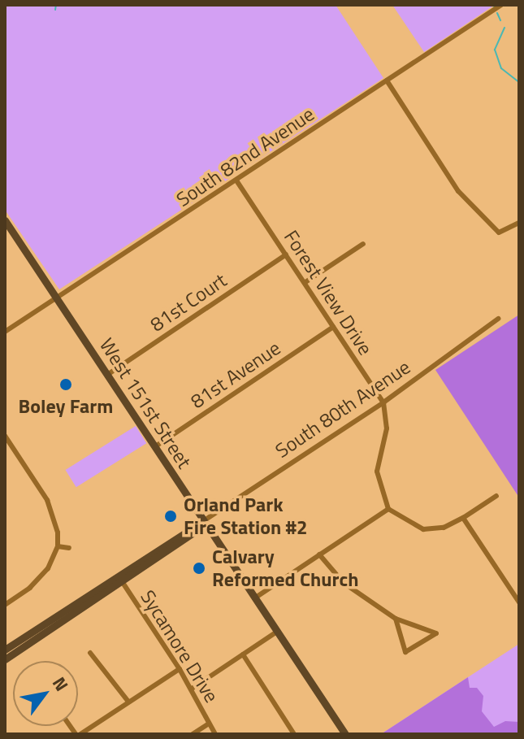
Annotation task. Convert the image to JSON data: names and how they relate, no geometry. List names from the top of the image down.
{
  "streets": {
    "street": [
      "South 82nd Avenue",
      "Forest View Drive",
      "81st Court",
      "81st Avenue",
      "West 151st Street",
      "South 80th Avenue",
      "Sycamore Drive"
    ]
  },
  "crossings": [
    ["South 82nd Avenue", "Forest View Drive"],
    ["South 82nd Avenue", "West 151st Street"],
    ["Forest View Drive", "81st Court"],
    ["Forest View Drive", "81st Avenue"],
    ["Forest View Drive", "South 80th Avenue"],
    ["81st Court", "West 151st Street"],
    ["81st Avenue", "West 151st Street"],
    ["West 151st Street", "South 80th Avenue"],
    ["South 80th Avenue", "Sycamore Drive"]
  ],
  "places": ["Boley Farm", "Orland Park Fire Station #2", "Calvary Reformed Church"],
  "north": "top right"
}
